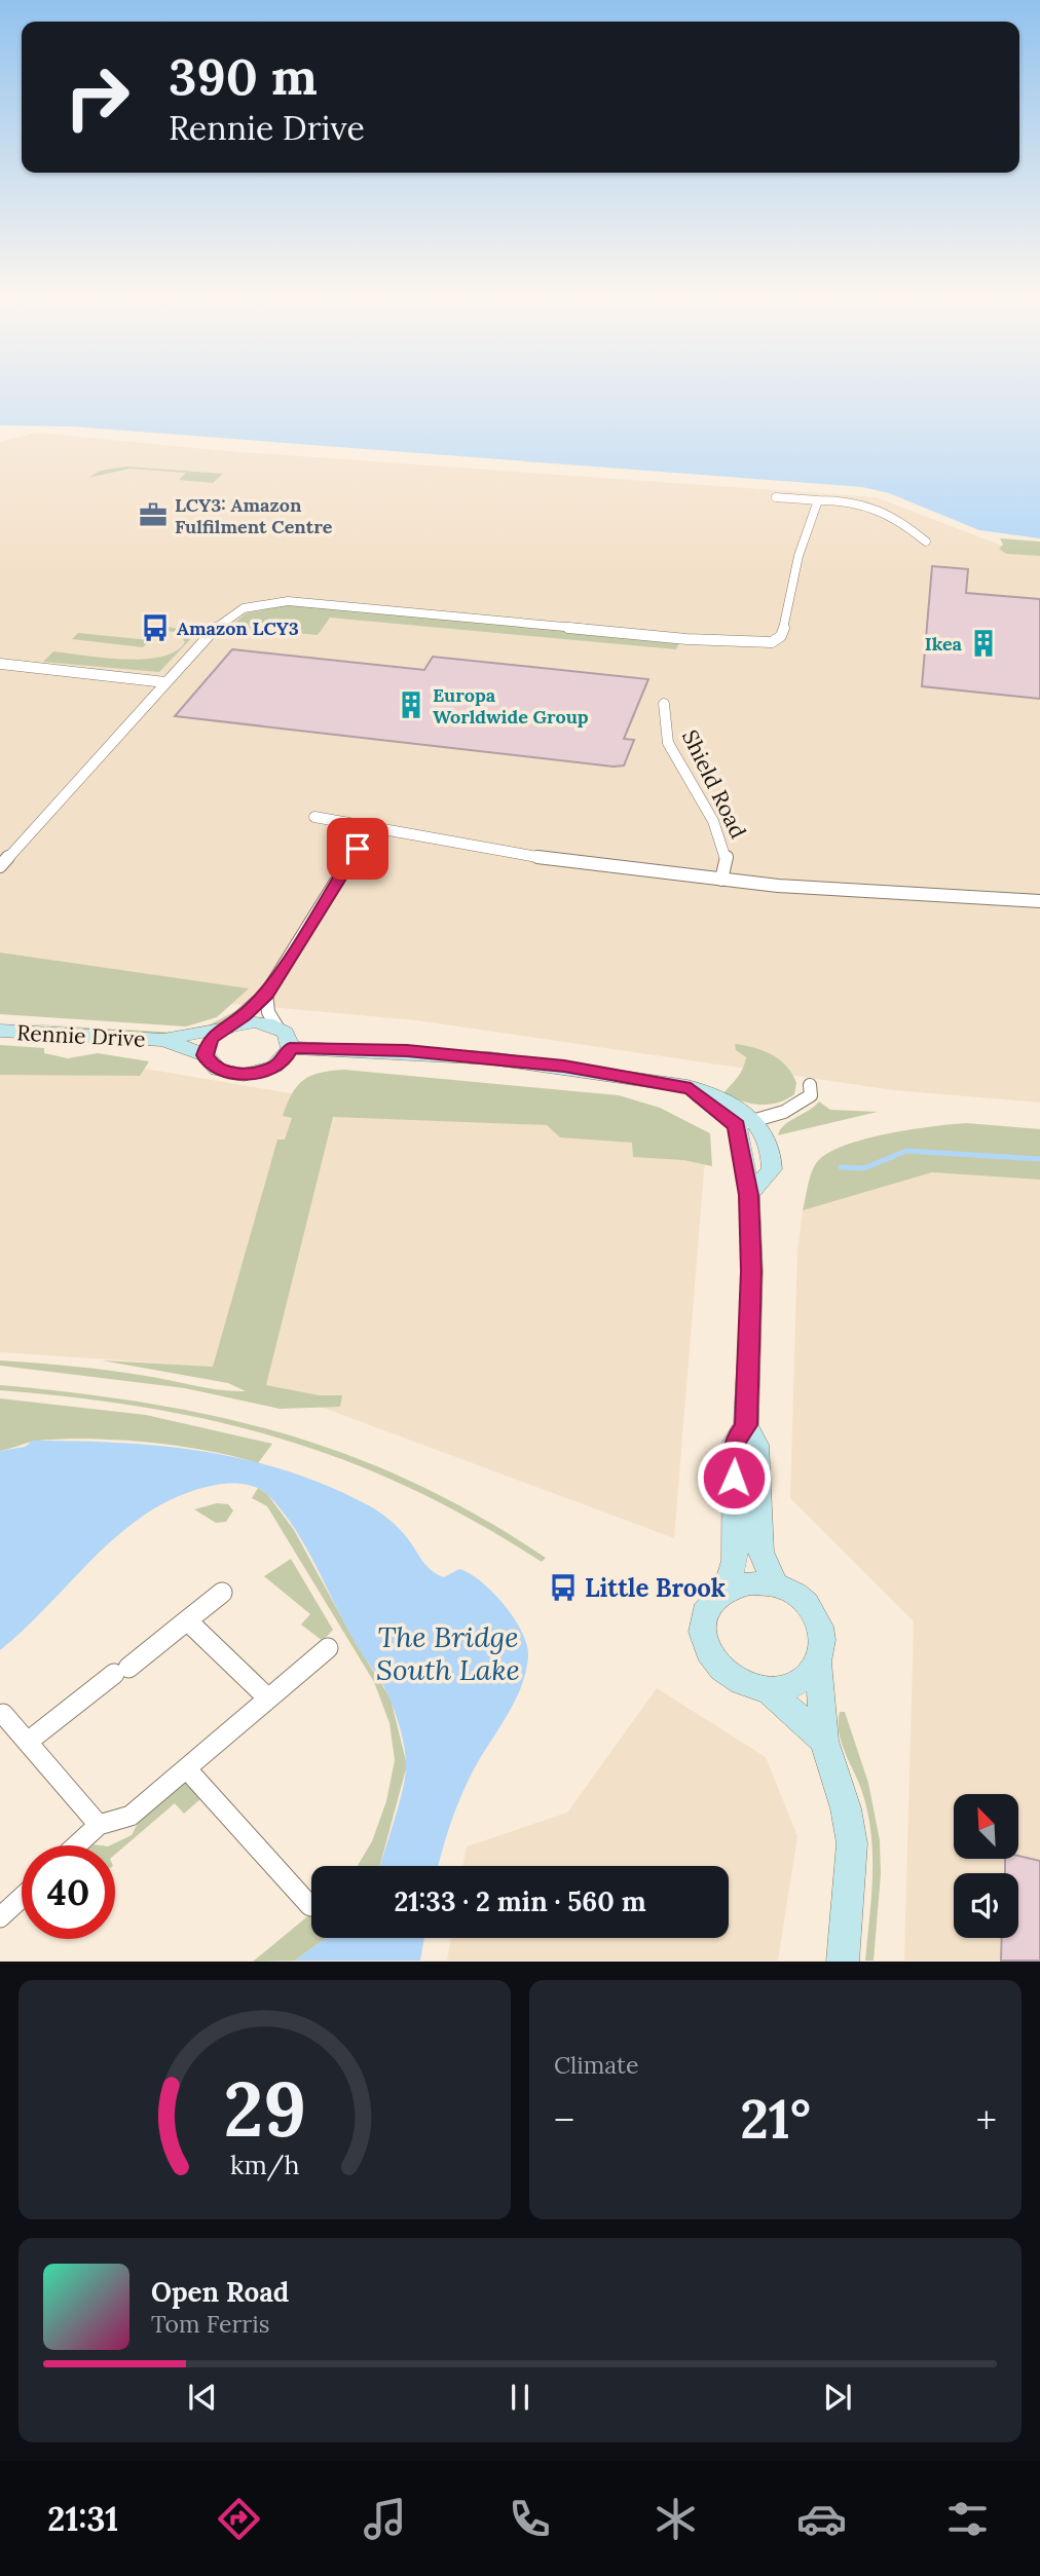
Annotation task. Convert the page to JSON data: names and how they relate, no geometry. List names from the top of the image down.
{
  "streets": {
    "street": ["Shield Road", "Rennie Drive"]
  },
  "water": ["The Bridge South Lake"],
  "places": {
    "office": ["LCY3: Amazon Fulfilment Centre"],
    "bus stop": ["Amazon LCY3", "Little Brook"],
    "building": ["Ikea", "Europa Worldwide Group"]
  },
  "north": "top left",
  "page": {
    "turn": ["390 m", "Rennie Drive"],
    "limit": "40",
    "trip": "21:33 · 2 min · 560 m",
    "tile": "Climate",
    "heat": ["−", "21°", "+"],
    "song": ["Open Road", "Tom Ferris"],
    "tabs": "21:31",
    "gauge": ["29", "km/h"]
  }
}
